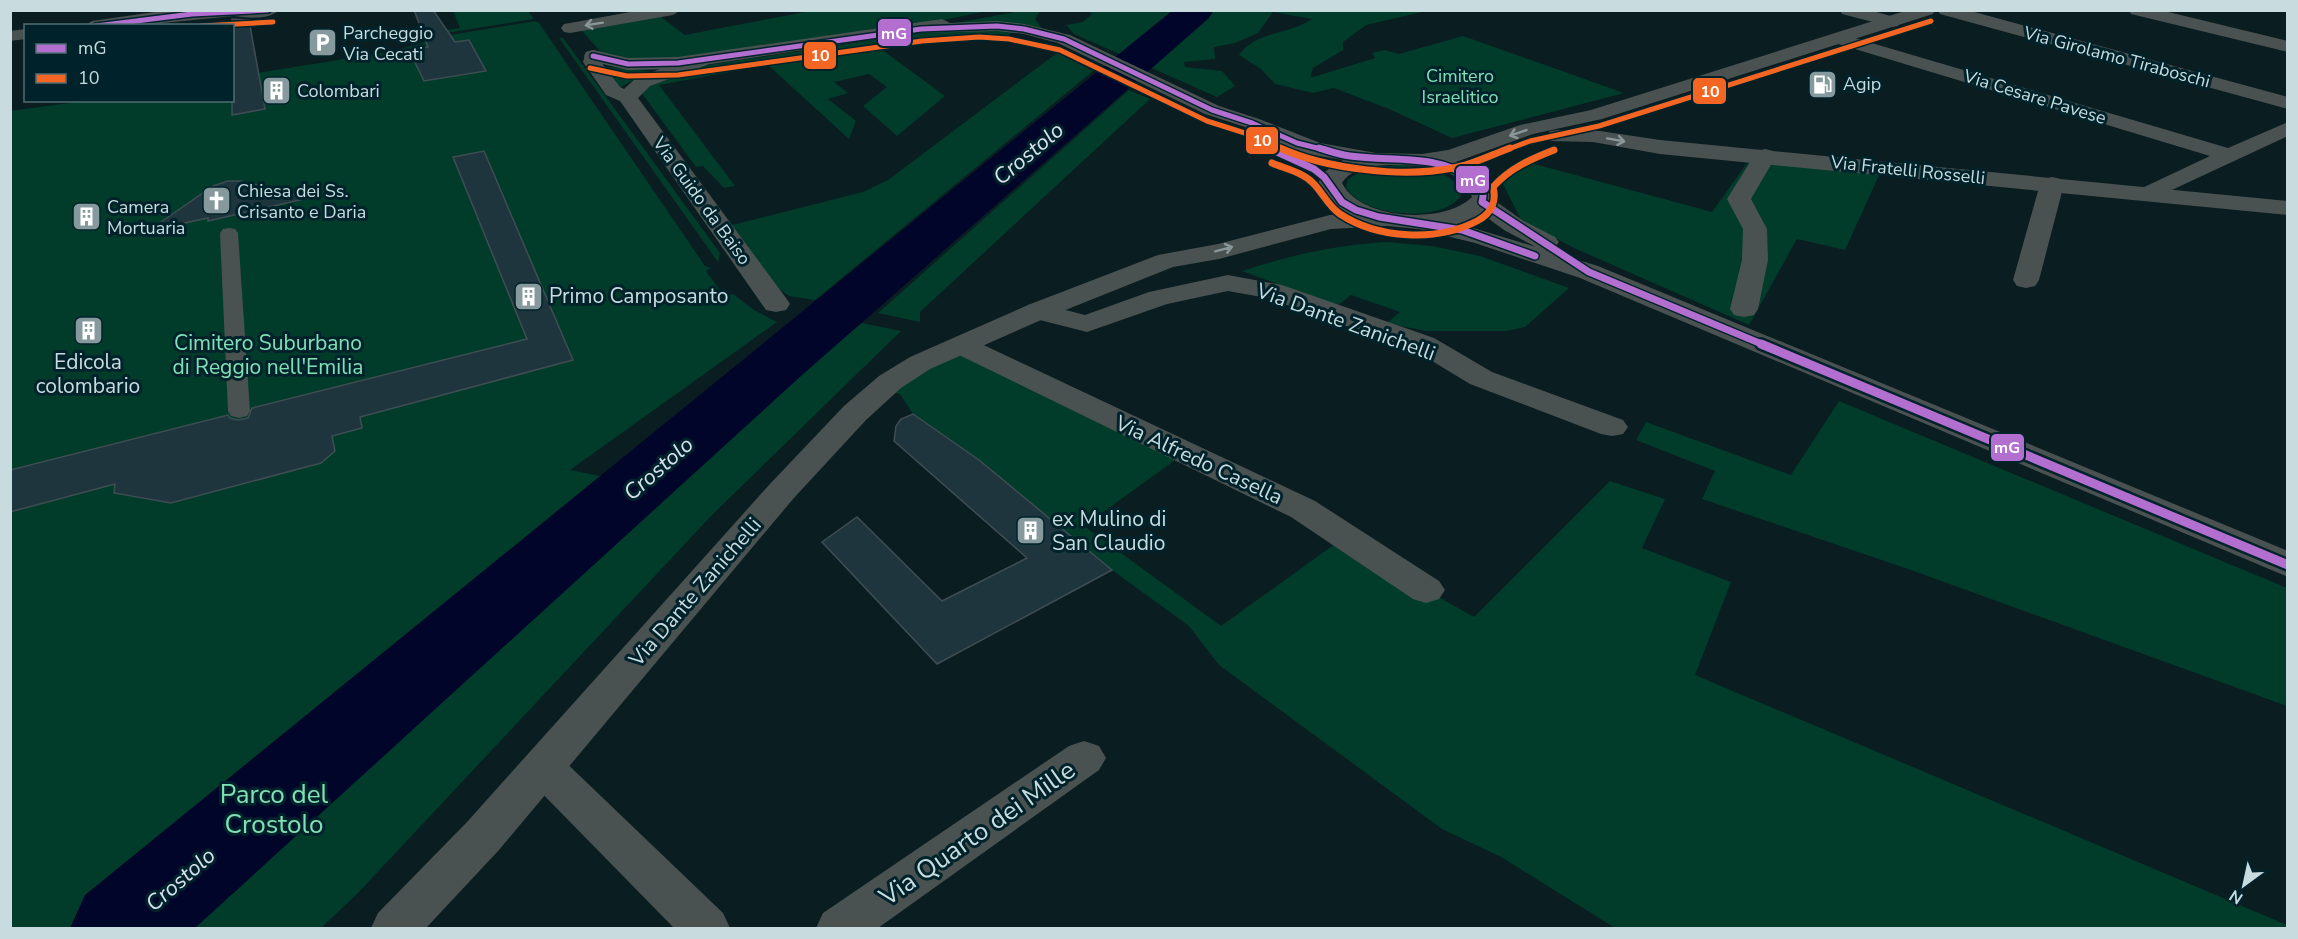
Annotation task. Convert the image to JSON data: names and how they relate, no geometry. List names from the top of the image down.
{
  "streets": {
    "street": [
      "Via Girolamo Tiraboschi",
      "Via Cesare Pavese",
      "Via Fratelli Rosselli",
      "Via Guido da Baiso",
      "Via Dante Zanichelli",
      "Via Alfredo Casella",
      "Via Quarto dei Mille"
    ]
  },
  "crossings": [
    ["Via Dante Zanichelli", "Via Alfredo Casella"]
  ],
  "water": ["Crostolo"],
  "parks": ["Cimitero Israelitico", "Cimitero Suburbano di Reggio nell'Emilia", "Parco del Crostolo"],
  "places": {
    "parking": ["Parcheggio Via Cecati"],
    "fuel station": ["Agip"],
    "building": [
      "Colombari",
      "Camera Mortuaria",
      "Primo Camposanto",
      "Edicola colombario",
      "ex Mulino di San Claudio"
    ],
    "church": ["Chiesa dei Ss. Crisanto e Daria"]
  },
  "lines": ["transit line mG", "transit line 10"],
  "legend": ["mG", "10"],
  "north": "bottom left"
}
